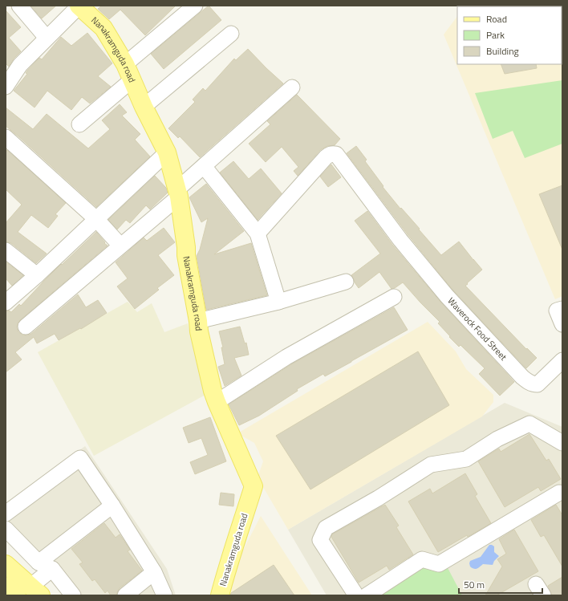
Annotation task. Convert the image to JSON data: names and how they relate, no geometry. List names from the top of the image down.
{
  "streets": {
    "main road": ["Nanakramguda road"],
    "street": ["Waverock Food Street"]
  },
  "legend": ["Road", "Park", "Building"],
  "scale_bar": "50 m"
}
